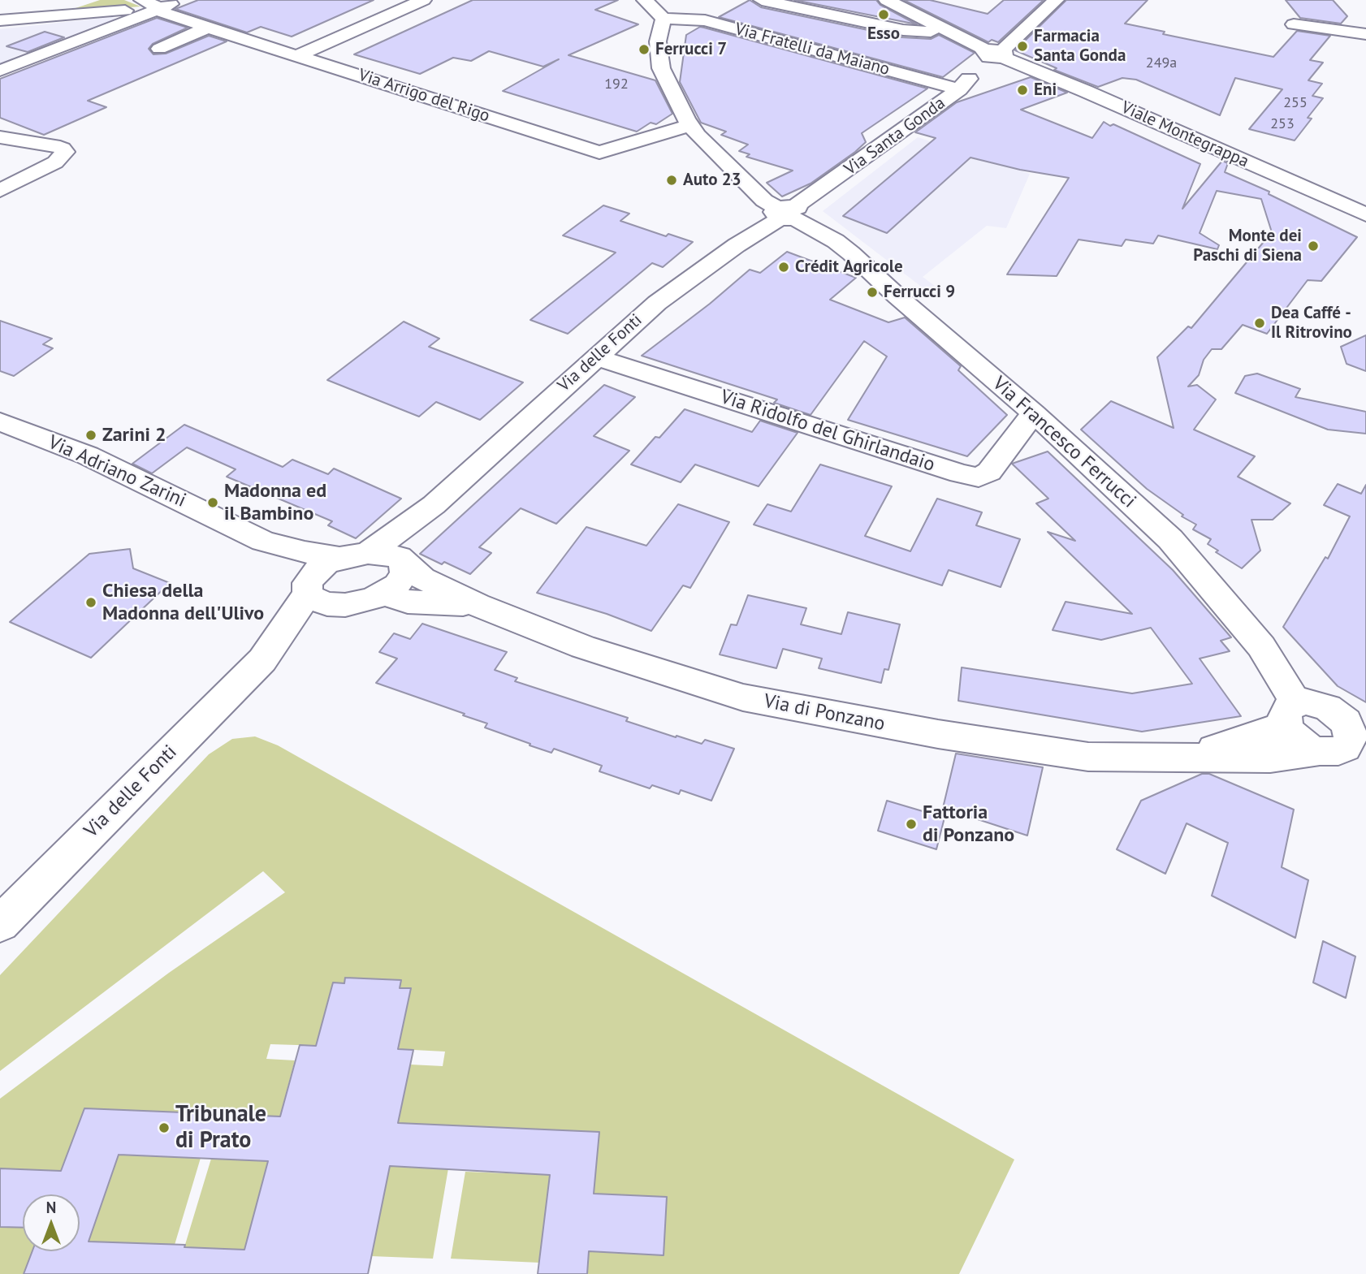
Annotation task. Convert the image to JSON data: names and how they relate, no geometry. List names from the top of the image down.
{
  "streets": {
    "street": [
      "Via Fratelli da Maiano",
      "Via Arrigo del Rigo",
      "Viale Montegrappa",
      "Via Santa Gonda",
      "Via delle Fonti",
      "Via Ridolfo del Ghirlandaio",
      "Via Francesco Ferrucci",
      "Via Adriano Zarini",
      "Via di Ponzano"
    ]
  },
  "crossings": [
    ["Via Fratelli da Maiano", "Via Santa Gonda"],
    ["Via Fratelli da Maiano", "Via Francesco Ferrucci"],
    ["Via Arrigo del Rigo", "Via Francesco Ferrucci"],
    ["Viale Montegrappa", "Via Santa Gonda"],
    ["Via Santa Gonda", "Via delle Fonti"],
    ["Via Santa Gonda", "Via Francesco Ferrucci"],
    ["Via delle Fonti", "Via Ridolfo del Ghirlandaio"],
    ["Via delle Fonti", "Via Francesco Ferrucci"],
    ["Via delle Fonti", "Via di Ponzano"],
    ["Via Ridolfo del Ghirlandaio", "Via Francesco Ferrucci"],
    ["Via Francesco Ferrucci", "Via di Ponzano"]
  ],
  "places": [
    "Esso",
    "Farmacia Santa Gonda",
    "Ferrucci 7",
    "Eni",
    "Auto 23",
    "Monte dei Paschi di Siena",
    "Crédit Agricole",
    "Ferrucci 9",
    "Dea Caffé - Il Ritrovino",
    "Zarini 2",
    "Madonna ed il Bambino",
    "Chiesa della Madonna dell'Ulivo",
    "Fattoria di Ponzano",
    "Tribunale di Prato"
  ],
  "house_numbers": [
    "249a",
    "192",
    "255",
    "253"
  ],
  "north": "top"
}
